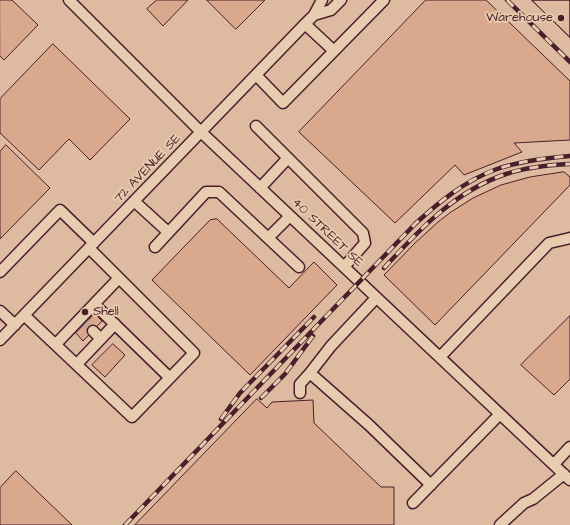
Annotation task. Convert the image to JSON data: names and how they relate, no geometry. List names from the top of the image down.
{
  "streets": {
    "street": ["72 AVENUE SE", "40 STREET SE"]
  },
  "crossings": [
    ["72 AVENUE SE", "40 STREET SE"]
  ],
  "places": ["Warehouse", "Shell"]
}
